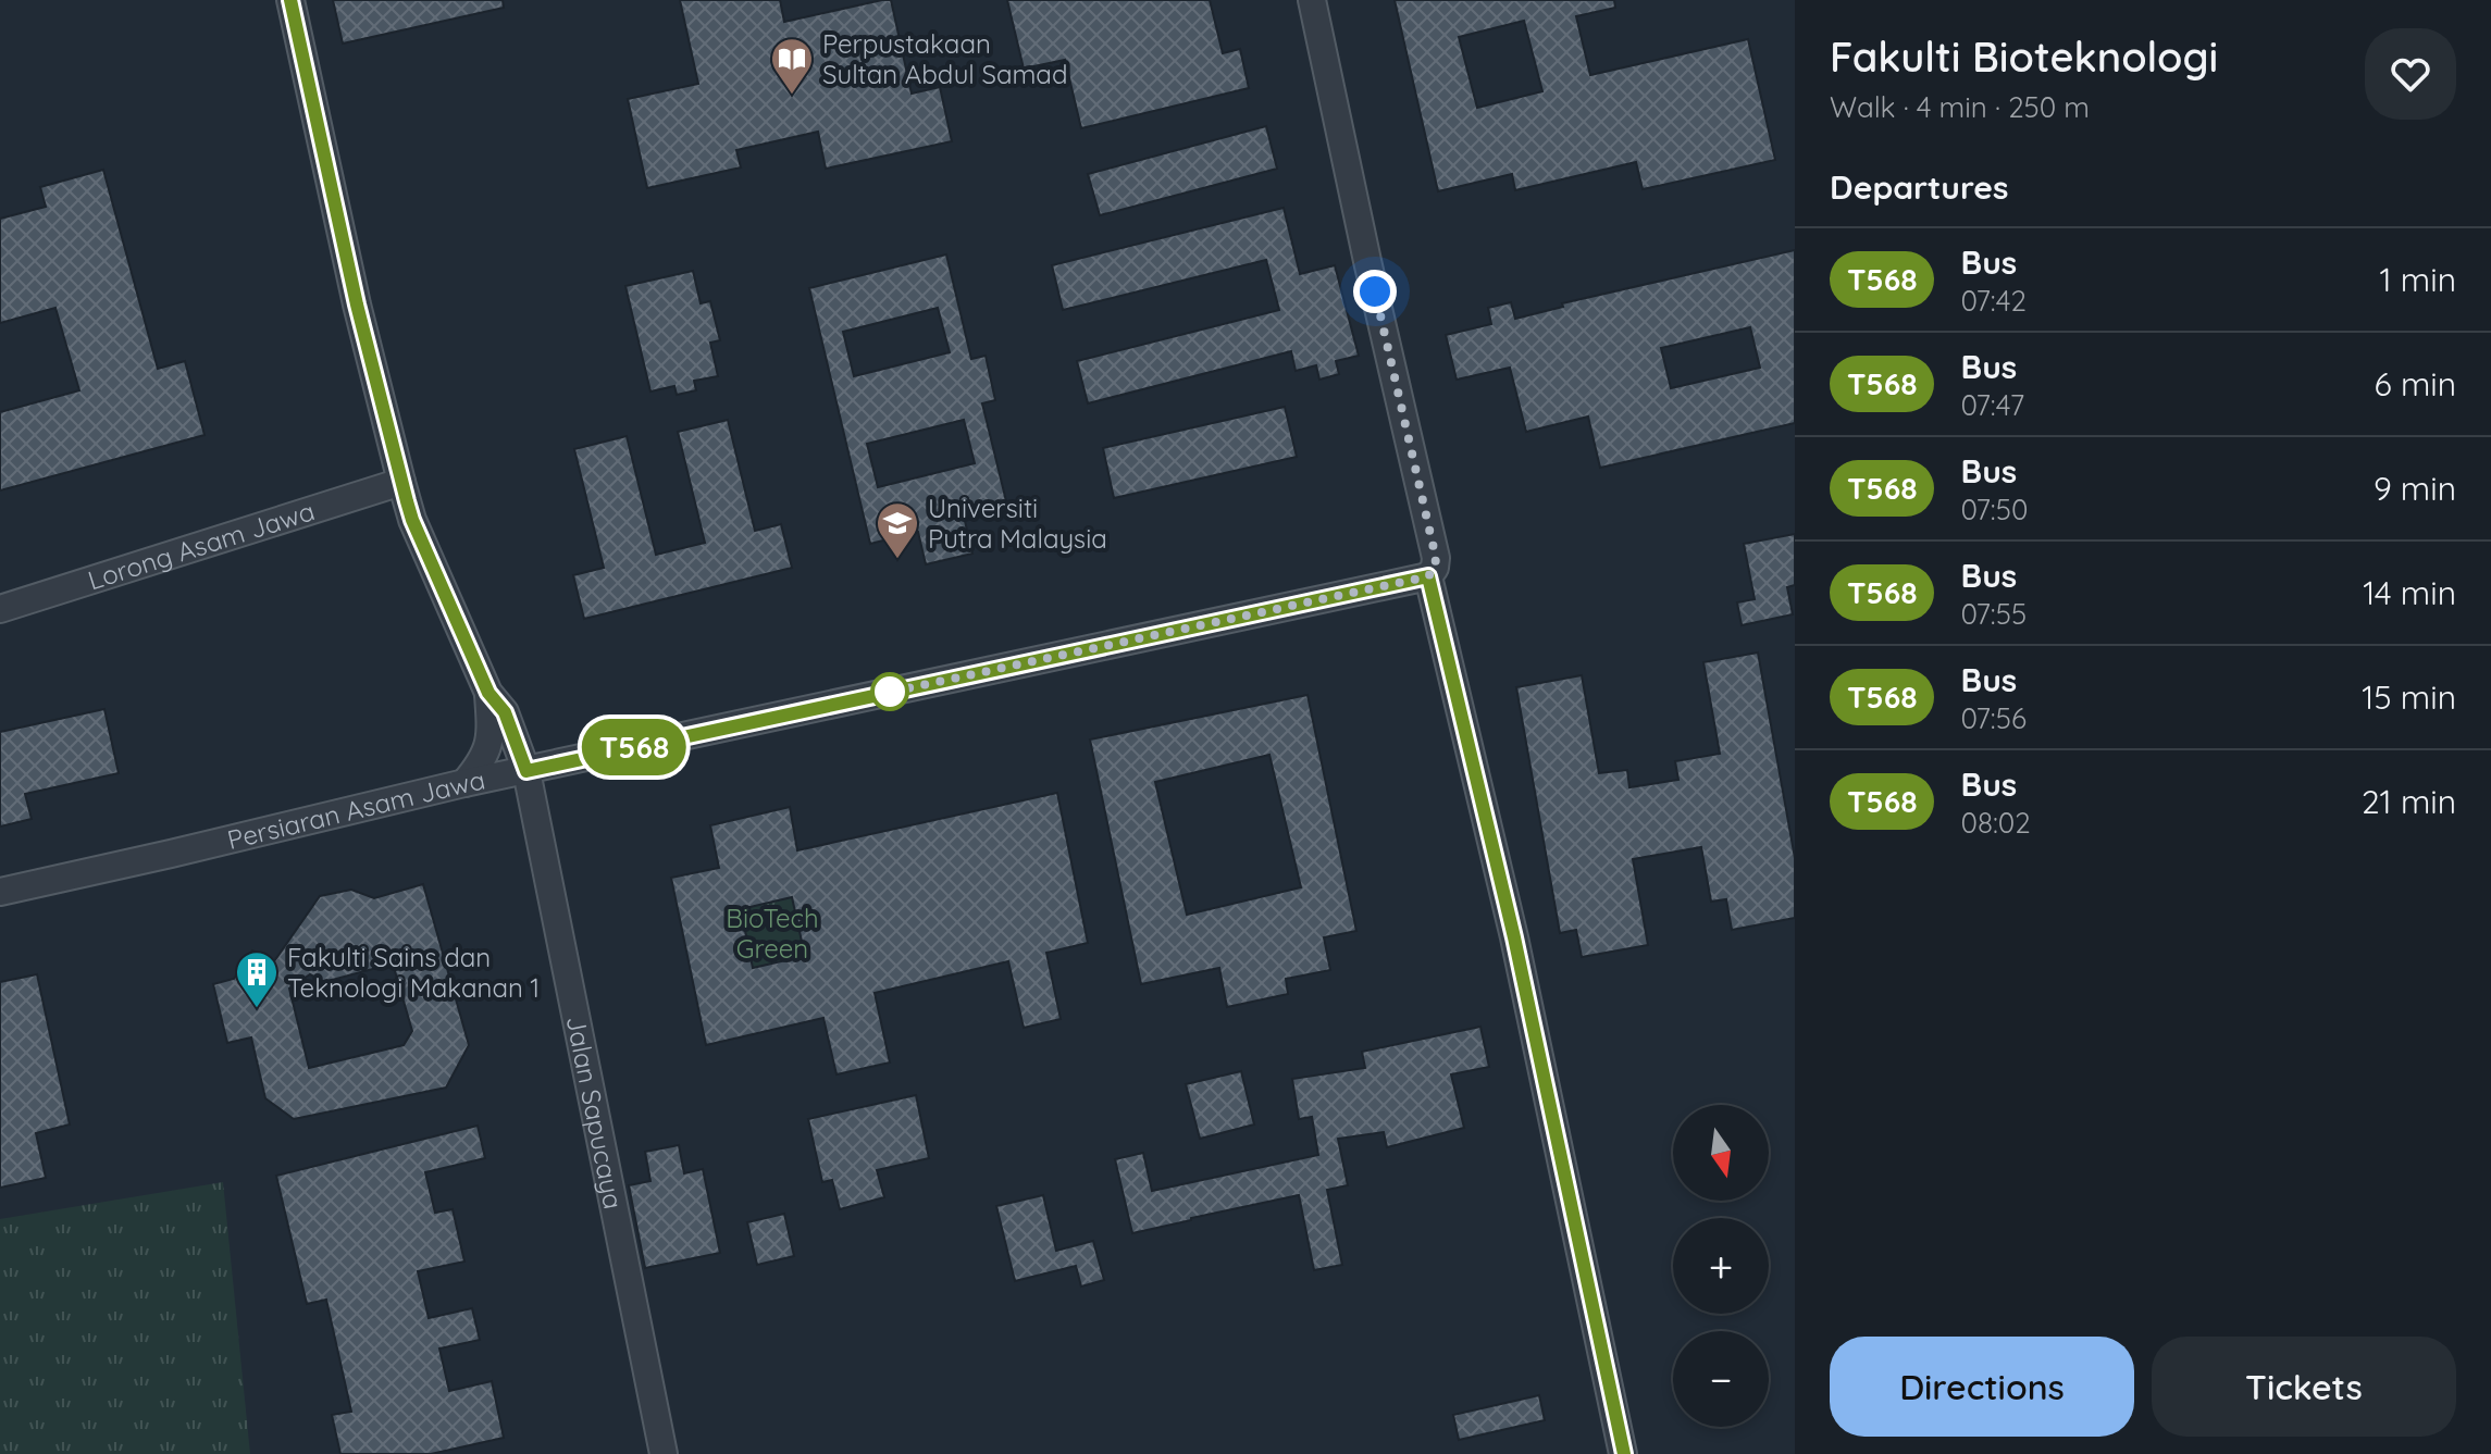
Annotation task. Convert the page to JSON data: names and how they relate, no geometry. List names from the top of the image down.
{
  "streets": {
    "street": ["Lorong Asam Jawa", "Persiaran Asam Jawa", "Jalan Sapucaya"]
  },
  "crossings": [
    ["Persiaran Asam Jawa", "Jalan Sapucaya"]
  ],
  "parks": ["BioTech Green"],
  "places": {
    "library": ["Perpustakaan Sultan Abdul Samad"],
    "school or university": ["Universiti Putra Malaysia"],
    "building": ["Fakulti Sains dan Teknologi Makanan 1"]
  },
  "lines": ["bus line T568"],
  "north": "bottom",
  "page": {
    "on_map": "T568",
    "heading": [
      ["Fakulti Bioteknologi", "Walk · 4 min · 250 m"],
      "Departures"
    ],
    "list": [
      {
        "mark": "T568",
        "name": "Bus",
        "note": "07:42",
        "value": "1 min"
      },
      {
        "mark": "T568",
        "name": "Bus",
        "note": "07:47",
        "value": "6 min"
      },
      {
        "mark": "T568",
        "name": "Bus",
        "note": "07:50",
        "value": "9 min"
      },
      {
        "mark": "T568",
        "name": "Bus",
        "note": "07:55",
        "value": "14 min"
      },
      {
        "mark": "T568",
        "name": "Bus",
        "note": "07:56",
        "value": "15 min"
      },
      {
        "mark": "T568",
        "name": "Bus",
        "note": "08:02",
        "value": "21 min"
      }
    ],
    "map_buttons": ["+", "−"],
    "buttons": ["Directions", "Tickets"]
  }
}
